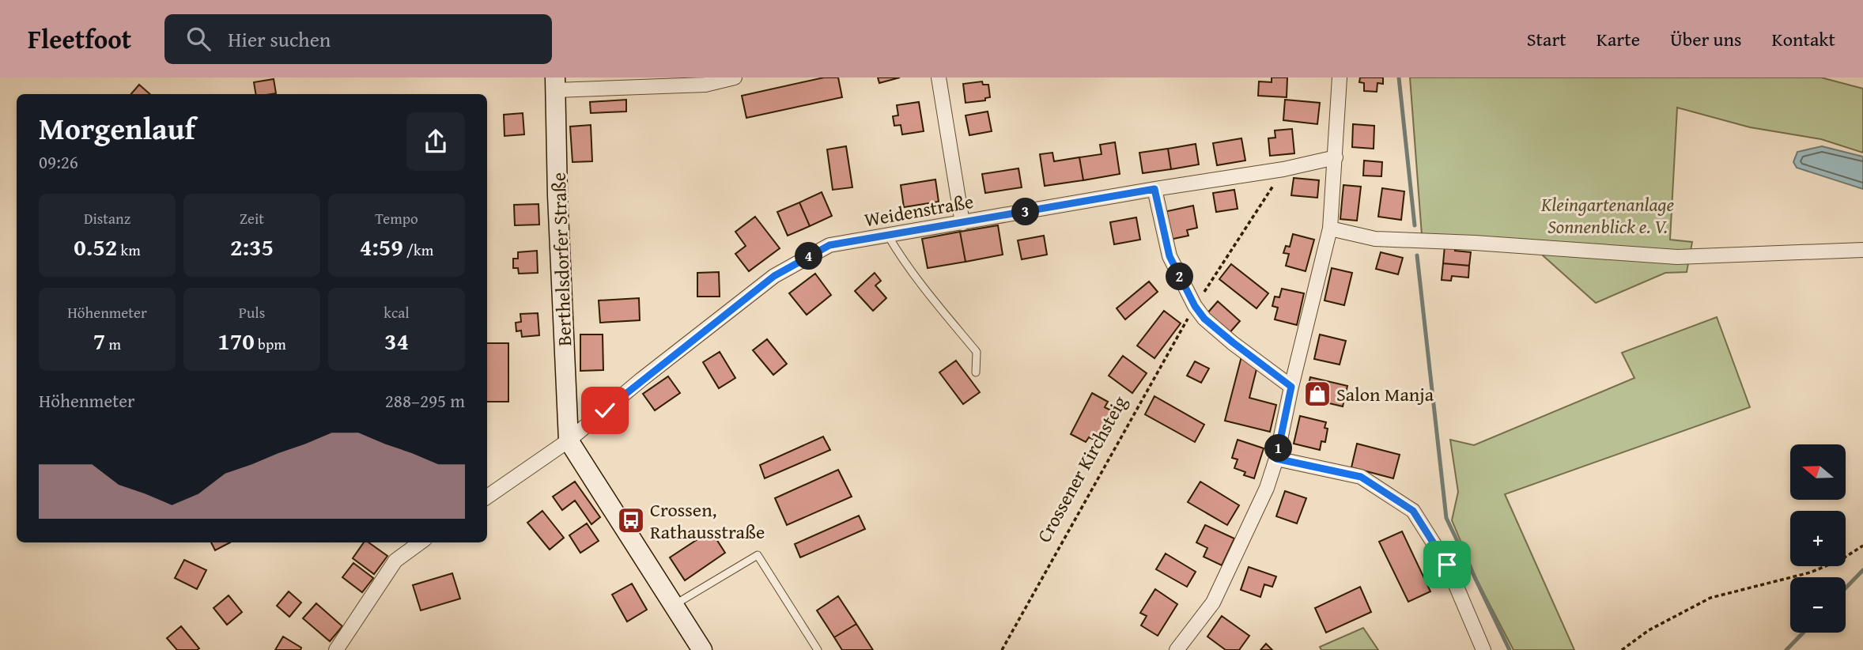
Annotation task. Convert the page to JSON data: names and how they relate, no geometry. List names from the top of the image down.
{
  "streets": {
    "street": ["Weidenstraße", "Berthelsdorfer Straße"],
    "path": ["Crossener Kirchsteig"]
  },
  "crossings": [
    ["Weidenstraße", "Berthelsdorfer Straße"],
    ["Weidenstraße", "Crossener Kirchsteig"]
  ],
  "parks": ["Kleingartenanlage Sonnenblick e. V."],
  "places": {
    "shop": ["Salon Manja"],
    "bus stop": ["Crossen, Rathausstraße"]
  },
  "north": "left",
  "page": {
    "header": "Fleetfoot",
    "search": "Hier suchen",
    "nav": [
      "Start",
      "Karte",
      "Über uns",
      "Kontakt"
    ],
    "heading": ["Morgenlauf", "09:26"],
    "stats": [
      ["Distanz", "0.52 km"],
      ["Zeit", "2:35"],
      ["Tempo", "4:59 /km"],
      ["Höhenmeter", "7 m"],
      ["Puls", "170 bpm"],
      ["kcal", "34"]
    ],
    "pins": [
      "3",
      "4",
      "2",
      "1"
    ],
    "chart": ["Höhenmeter", "288–295 m"],
    "map_buttons": ["+", "−"]
  }
}
